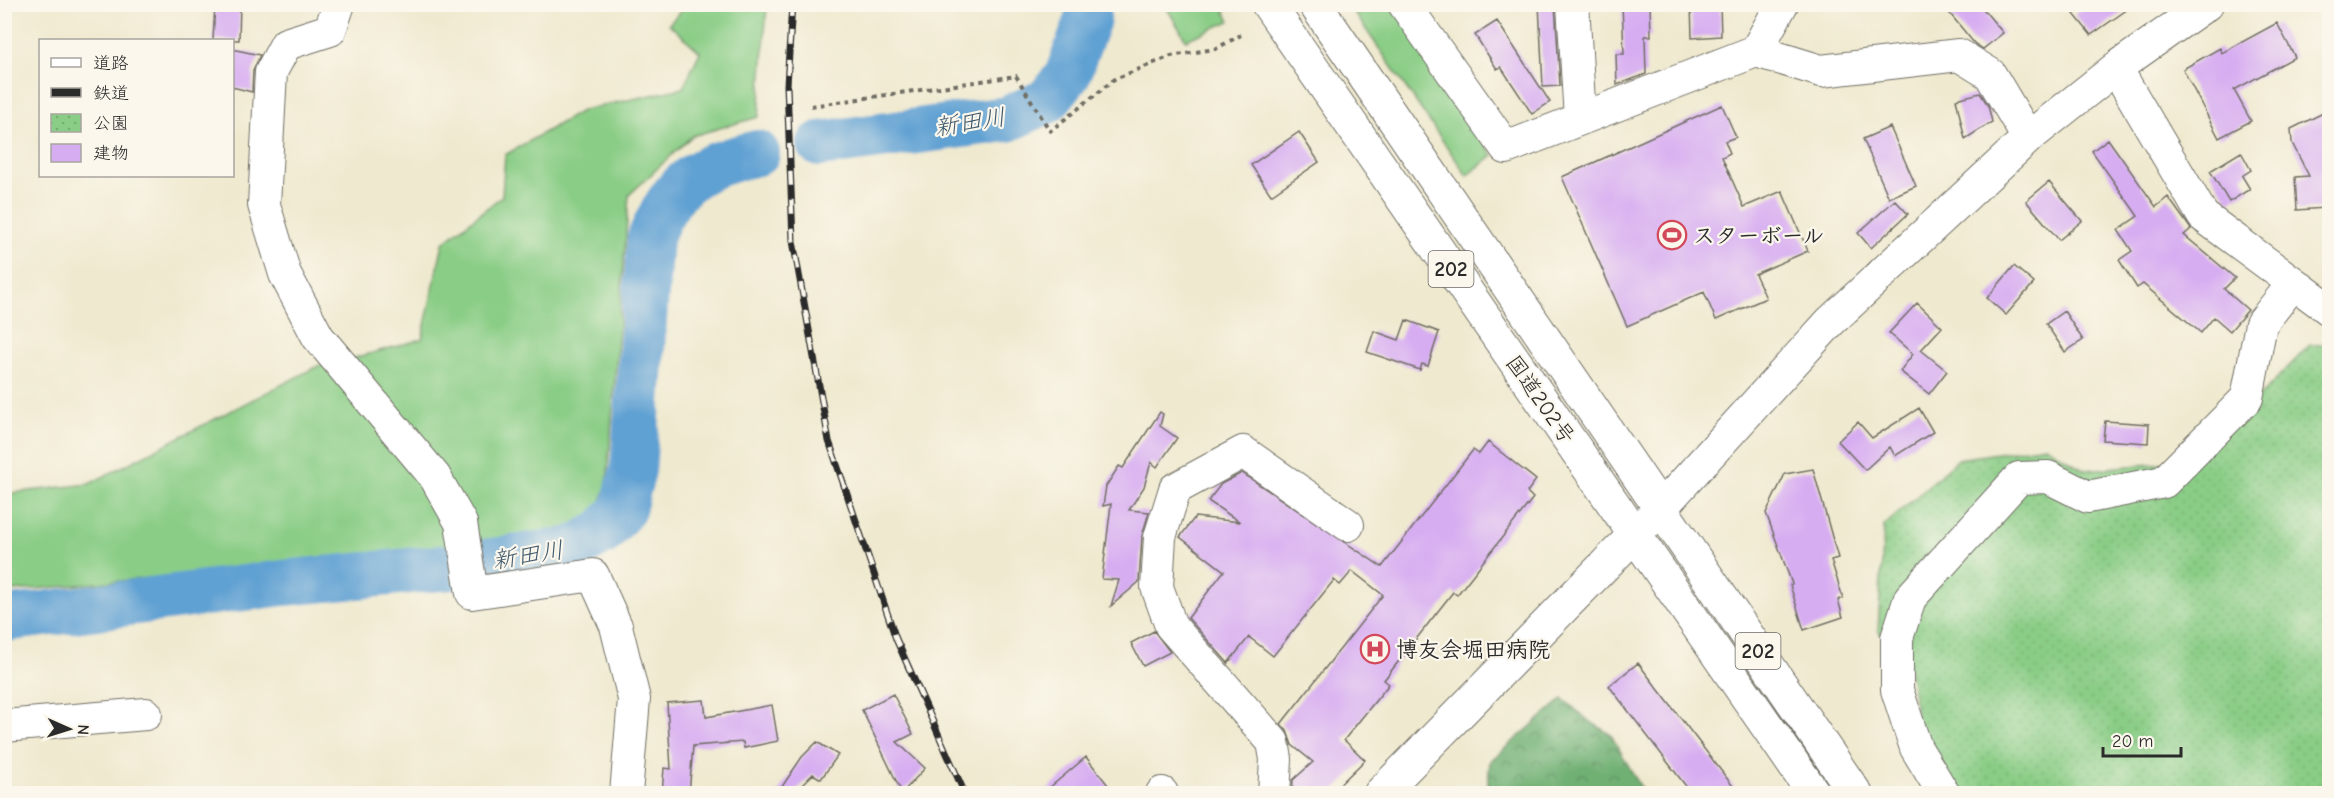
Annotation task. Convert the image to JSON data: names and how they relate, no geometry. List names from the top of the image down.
{
  "streets": {
    "main road": ["202", "国道202号"]
  },
  "water": ["新田川"],
  "places": {
    "sports": ["スターボール"],
    "hospital": ["博友会堀田病院"]
  },
  "legend": [
    "道路",
    "鉄道",
    "公園",
    "建物"
  ],
  "scale_bar": "20 m",
  "north": "right"
}
